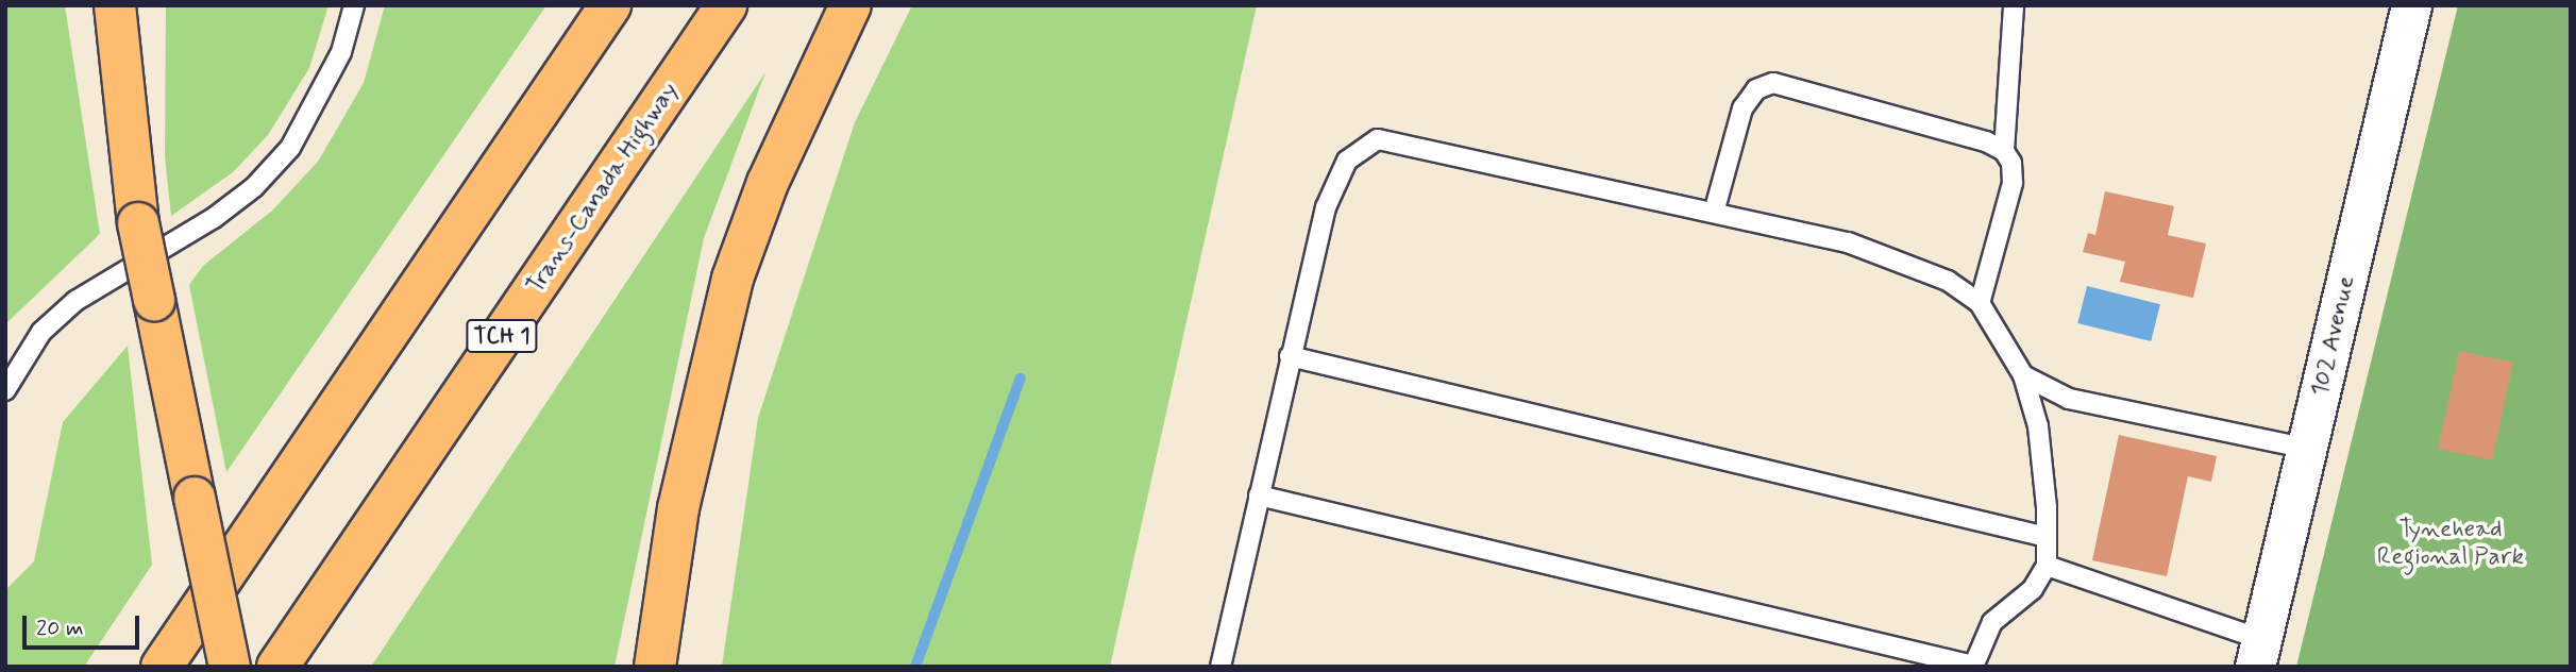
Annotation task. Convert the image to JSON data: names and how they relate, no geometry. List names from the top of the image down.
{
  "streets": {
    "highway": ["Trans-Canada Highway", "TCH 1"],
    "street": ["102 Avenue"]
  },
  "parks": ["Tynehead Regional Park"],
  "scale_bar": "20 m"
}
